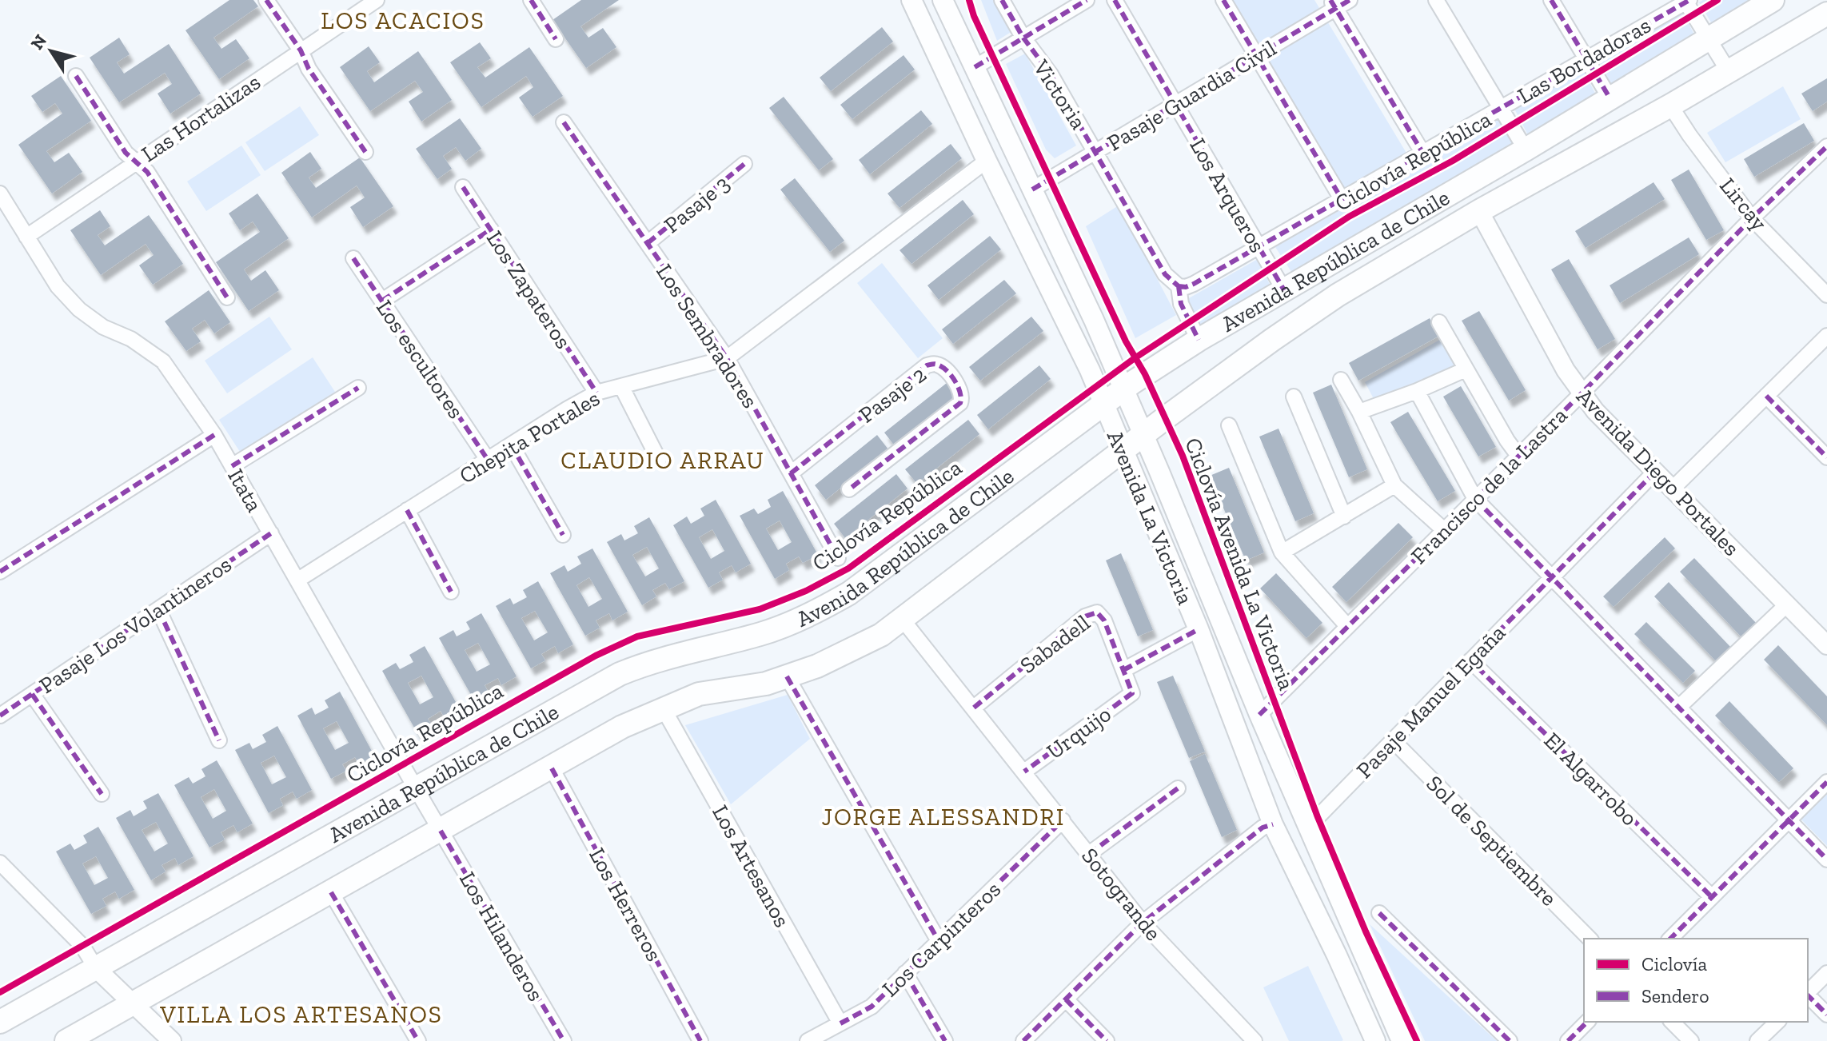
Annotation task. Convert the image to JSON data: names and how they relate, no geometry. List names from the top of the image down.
{
  "streets": {
    "main road": ["Avenida República de Chile", "Avenida La Victoria"],
    "street": [
      "Las Bordadoras",
      "Victoria",
      "Pasaje Guardia Civil",
      "Las Hortalizas",
      "Los Arqueros",
      "Pasaje 3",
      "Lircay",
      "Los Zapateros",
      "Los Sembradores",
      "Los escultores",
      "Pasaje 2",
      "Chepita Portales",
      "Avenida Diego Portales",
      "Francisco de la Lastra",
      "Itata",
      "Pasaje Los Volantineros",
      "Sabadell",
      "Pasaje Manuel Egaña",
      "Urquijo",
      "El Algarrobo",
      "Sol de Septiembre",
      "Los Artesanos",
      "Sotogrande",
      "Los Herreros",
      "Los Hilanderos",
      "Los Carpinteros"
    ],
    "cycle path": ["Ciclovía República", "Ciclovía Avenida La Victoria"]
  },
  "crossings": [
    ["Las Bordadoras", "Victoria"],
    ["Las Bordadoras", "Los Arqueros"],
    ["Victoria", "Pasaje Guardia Civil"],
    ["Pasaje Guardia Civil", "Los Arqueros"],
    ["Pasaje Guardia Civil", "Avenida La Victoria"],
    ["Las Hortalizas", "Itata"],
    ["Los Arqueros", "Avenida República de Chile"],
    ["Pasaje 3", "Los Sembradores"],
    ["Lircay", "Avenida República de Chile"],
    ["Lircay", "Francisco de la Lastra"],
    ["Avenida República de Chile", "Avenida Diego Portales"],
    ["Avenida República de Chile", "Itata"],
    ["Avenida República de Chile", "Avenida La Victoria"],
    ["Avenida República de Chile", "Los Artesanos"],
    ["Avenida República de Chile", "Sotogrande"],
    ["Avenida República de Chile", "Los Herreros"],
    ["Avenida República de Chile", "Los Hilanderos"],
    ["Los Zapateros", "Chepita Portales"],
    ["Los Sembradores", "Pasaje 2"],
    ["Los Sembradores", "Chepita Portales"],
    ["Los escultores", "Chepita Portales"],
    ["Chepita Portales", "Itata"],
    ["Chepita Portales", "Avenida La Victoria"],
    ["Avenida Diego Portales", "Francisco de la Lastra"],
    ["Avenida Diego Portales", "Pasaje Manuel Egaña"],
    ["Francisco de la Lastra", "Avenida La Victoria"],
    ["Itata", "Pasaje Los Volantineros"],
    ["Itata", "Los Hilanderos"],
    ["Avenida La Victoria", "Pasaje Manuel Egaña"],
    ["Sabadell", "Urquijo"],
    ["Sabadell", "Sotogrande"],
    ["Pasaje Manuel Egaña", "El Algarrobo"],
    ["Pasaje Manuel Egaña", "Sol de Septiembre"],
    ["Urquijo", "Sotogrande"],
    ["Los Artesanos", "Los Carpinteros"],
    ["Sotogrande", "Los Carpinteros"]
  ],
  "districts": [
    "LOS ACACIOS",
    "CLAUDIO ARRAU",
    "JORGE ALESSANDRI",
    "VILLA LOS ARTESANOS"
  ],
  "legend": ["Ciclovía", "Sendero"],
  "north": "top left"
}
